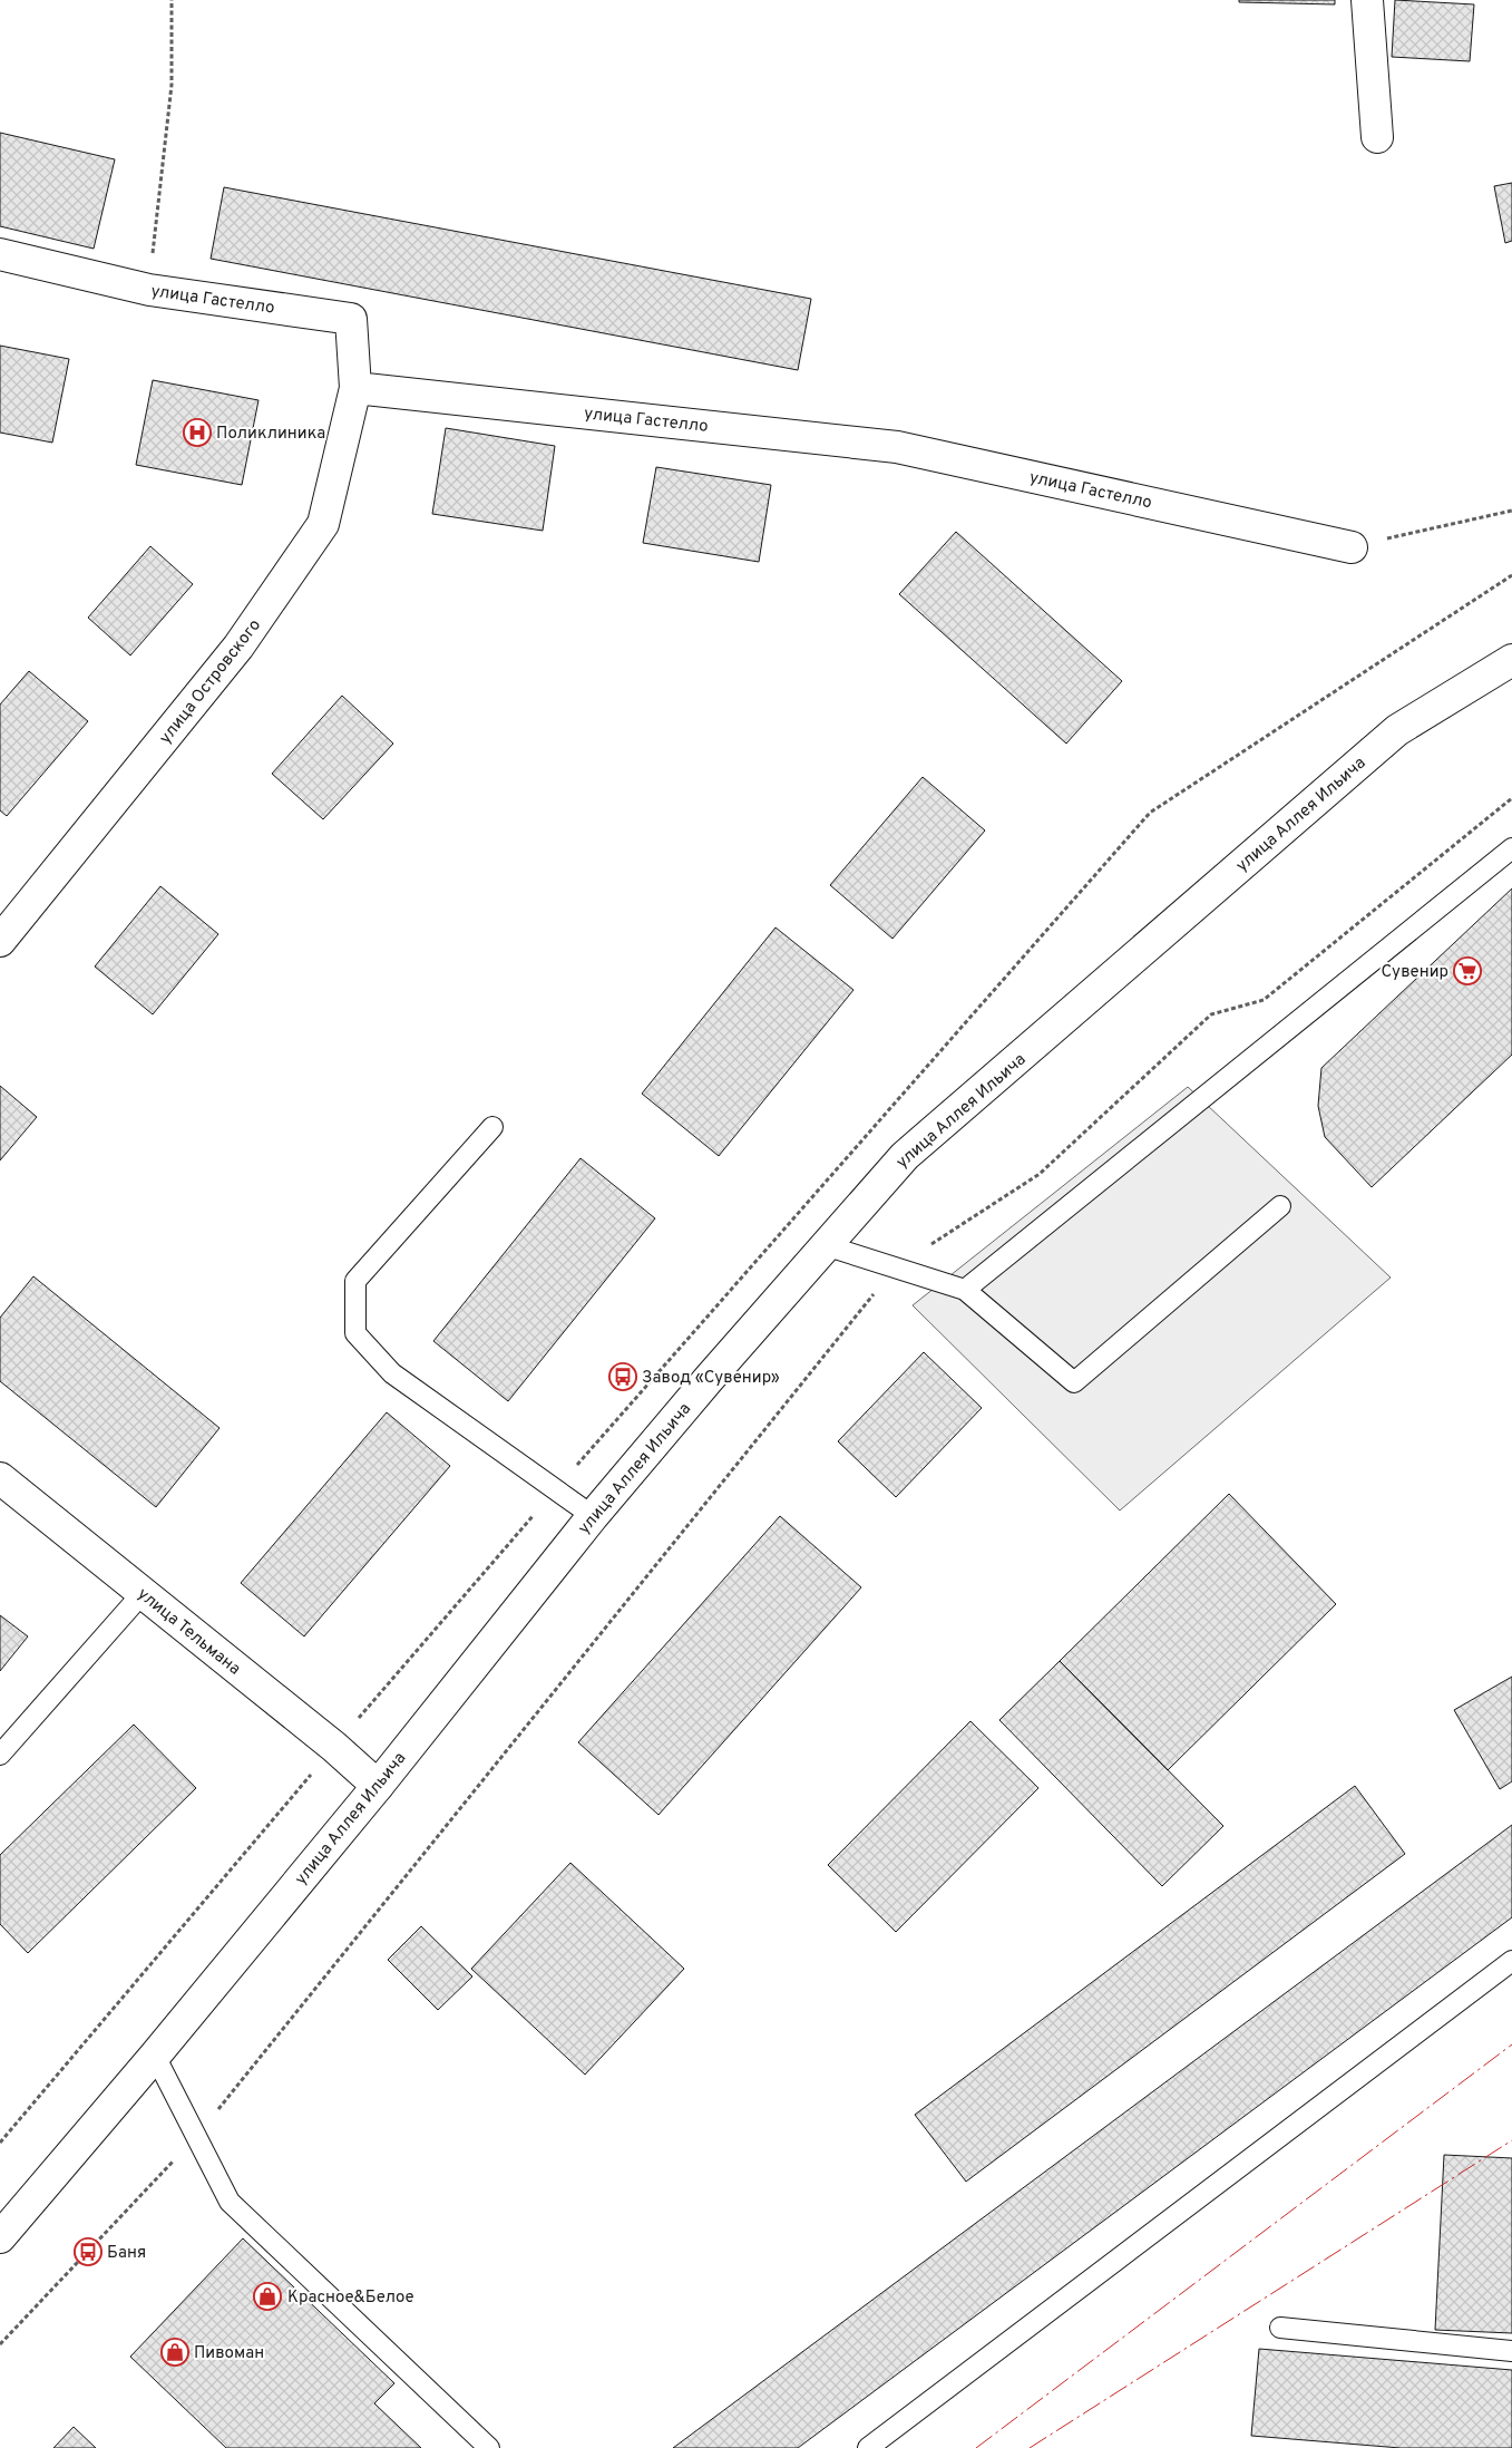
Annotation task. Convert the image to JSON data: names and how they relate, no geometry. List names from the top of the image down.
{
  "streets": {
    "street": [
      "улица Гастелло",
      "улица Островского",
      "улица Аллея Ильича",
      "улица Тельмана"
    ]
  },
  "crossings": [
    ["улица Гастелло", "улица Островского"],
    ["улица Аллея Ильича", "улица Тельмана"]
  ],
  "places": {
    "hospital": ["Поликлиника"],
    "supermarket": ["Сувенир"],
    "bus stop": ["Завод «Сувенир»", "Баня"],
    "shop": ["Красное&Белое", "Пивоман"]
  }
}
